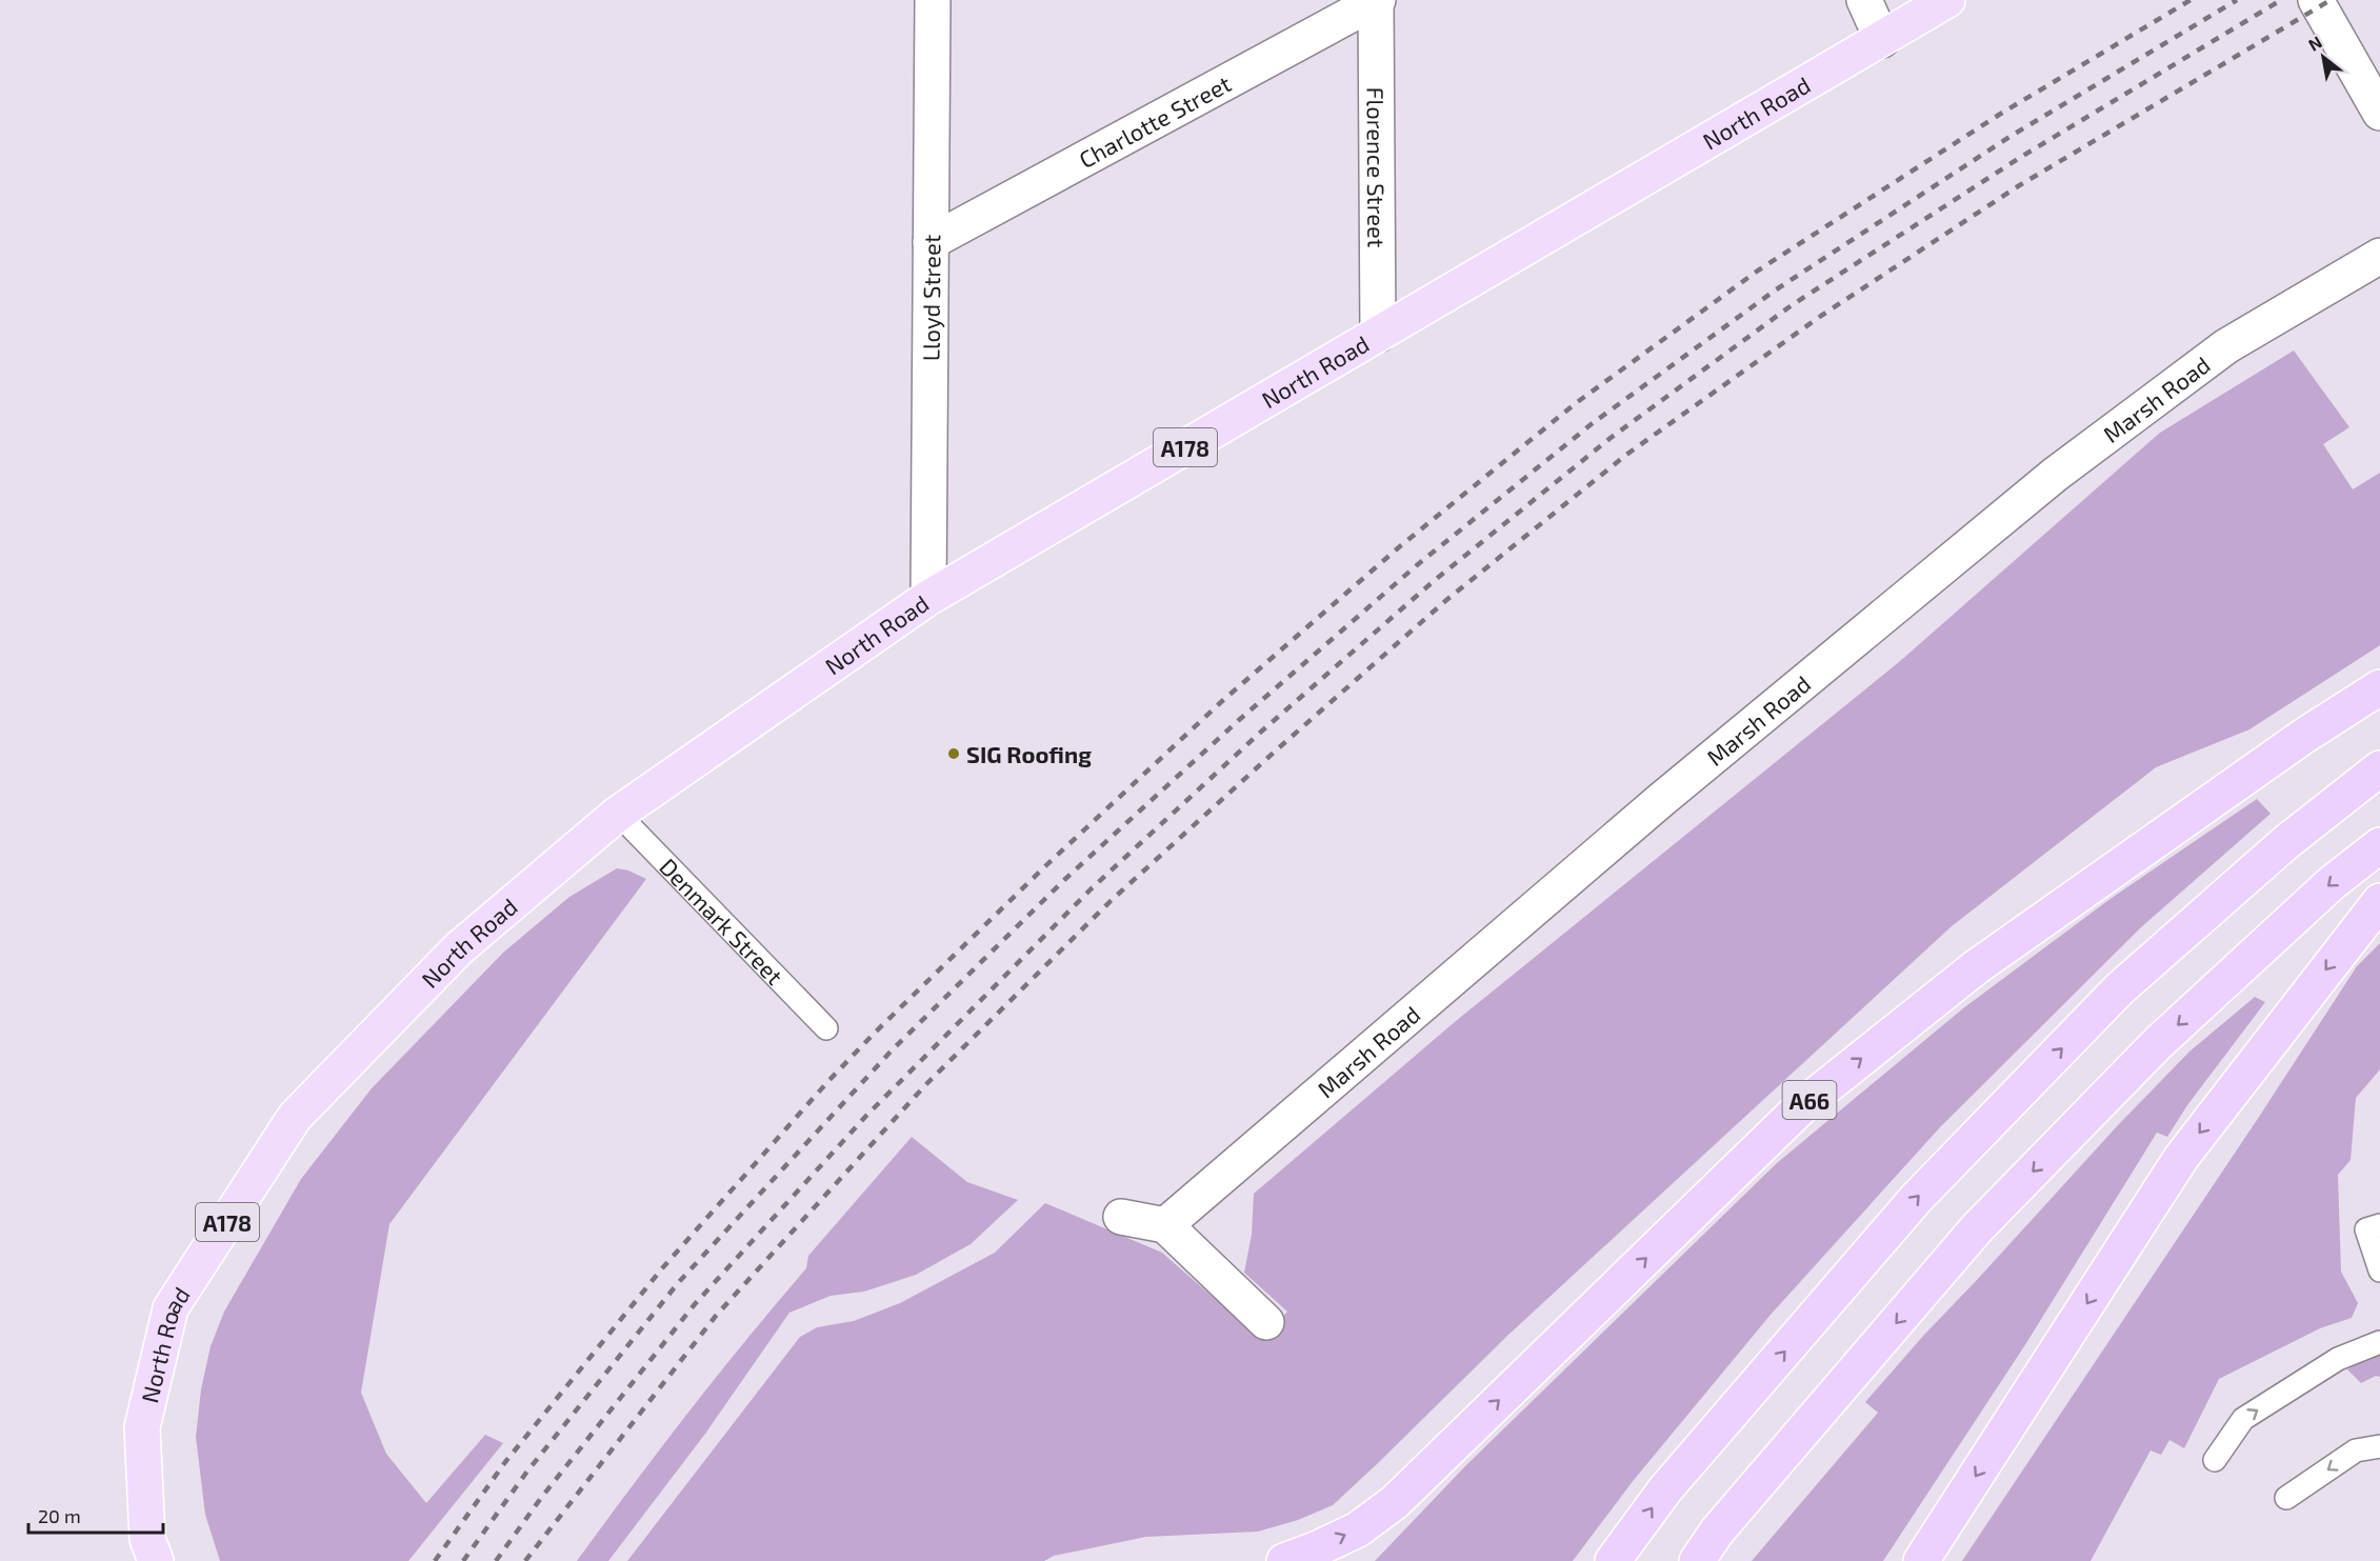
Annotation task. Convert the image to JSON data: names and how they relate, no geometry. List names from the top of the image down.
{
  "streets": {
    "highway": ["A66"],
    "main road": ["North Road", "A178"],
    "street": [
      "Charlotte Street",
      "Florence Street",
      "Lloyd Street",
      "Marsh Road"
    ],
    "lane": ["Denmark Street"]
  },
  "crossings": [
    ["North Road", "Florence Street"],
    ["North Road", "Lloyd Street"],
    ["North Road", "Denmark Street"],
    ["Charlotte Street", "Florence Street"],
    ["Charlotte Street", "Lloyd Street"]
  ],
  "places": ["SIG Roofing"],
  "scale_bar": "20 m",
  "north": "top left"
}
